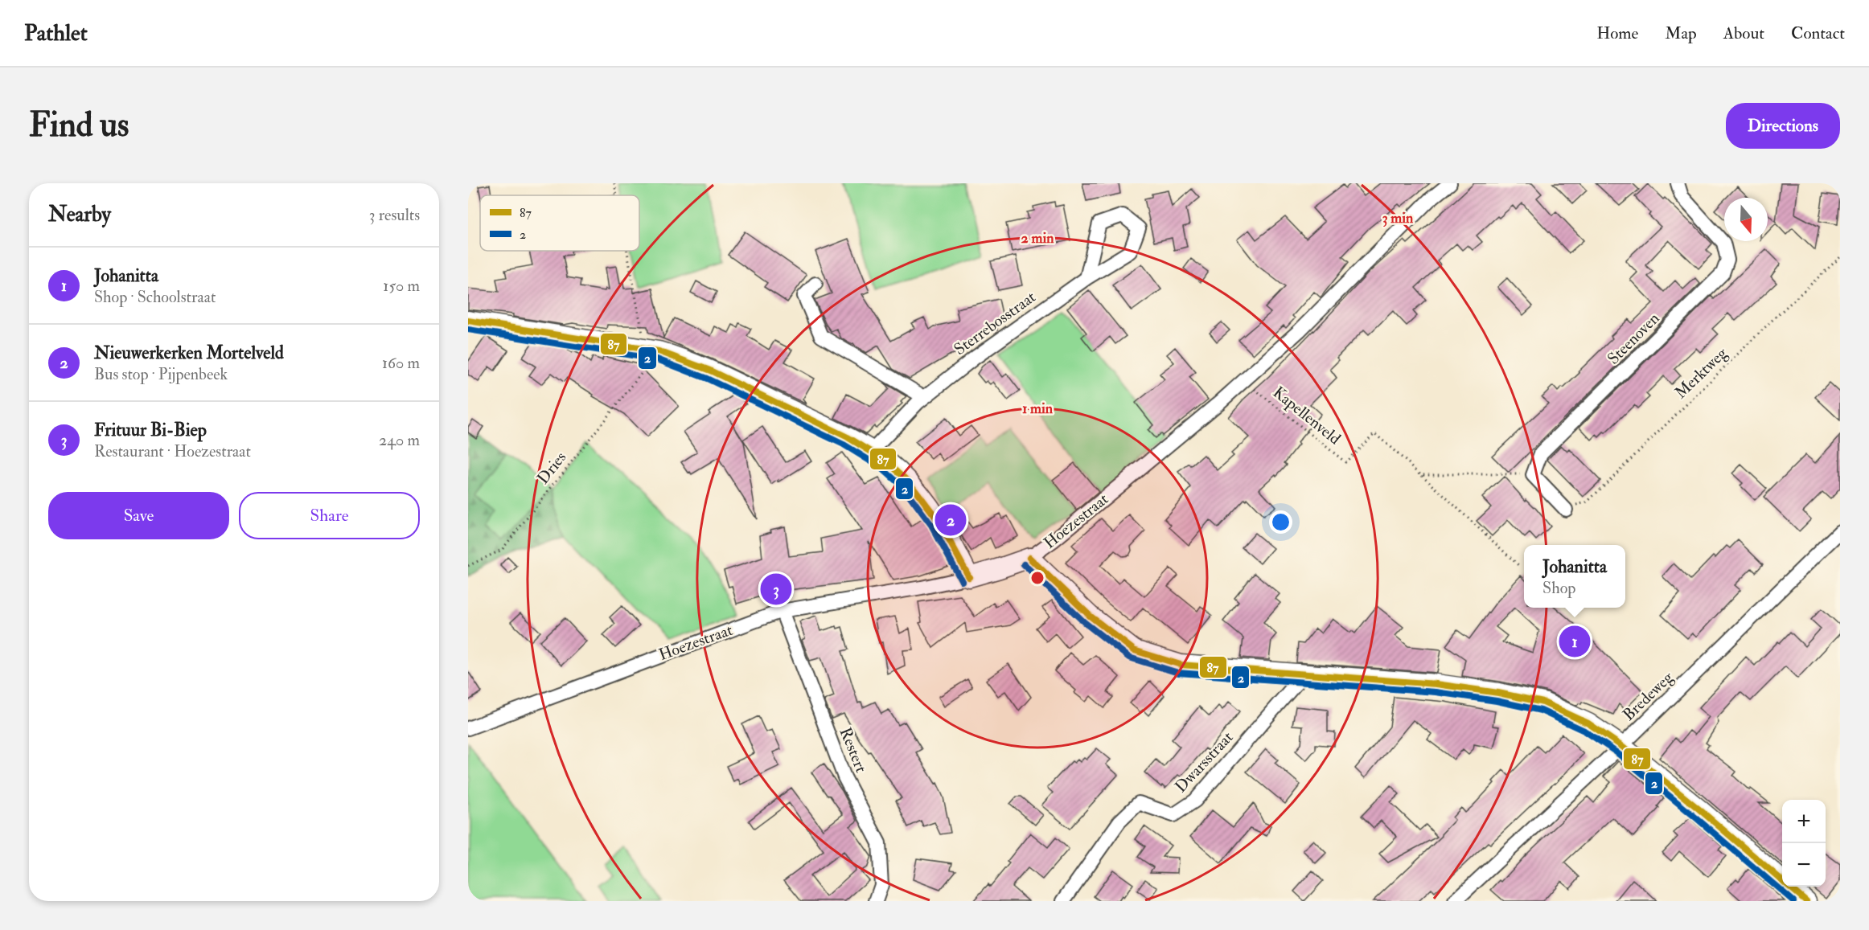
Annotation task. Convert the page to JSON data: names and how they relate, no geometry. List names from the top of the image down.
{
  "streets": {
    "street": [
      "Sterrebosstraat",
      "Steenoven",
      "Hoezestraat",
      "Bredeweg",
      "Restert",
      "Dwarsstraat"
    ],
    "path": ["Merktweg", "Kapellenveld", "Dries"]
  },
  "crossings": [
    ["Kapellenveld", "Hoezestraat"],
    ["Hoezestraat", "Restert"]
  ],
  "lines": ["transit line 87", "transit line 2"],
  "legend": ["87", "2"],
  "north": "bottom",
  "page": {
    "header": "Pathlet",
    "nav": [
      "Home",
      "Map",
      "About",
      "Contact"
    ],
    "buttons": [
      "Directions",
      ["Save", "Share"]
    ],
    "title": "Find us",
    "heading": ["Nearby", "3 results"],
    "list": [
      {
        "mark": "1",
        "name": "Johanitta",
        "note": "Shop · Schoolstraat",
        "value": "150 m"
      },
      {
        "mark": "2",
        "name": "Nieuwerkerken Mortelveld",
        "note": "Bus stop · Pijpenbeek",
        "value": "160 m"
      },
      {
        "mark": "3",
        "name": "Frituur Bi-Biep",
        "note": "Restaurant · Hoezestraat",
        "value": "240 m"
      }
    ],
    "pins": ["2", "3", "1"],
    "popup": ["Johanitta", "Shop"],
    "map_buttons": ["+", "−"]
  },
  "rings": ["3 min", "2 min", "1 min"]
}
